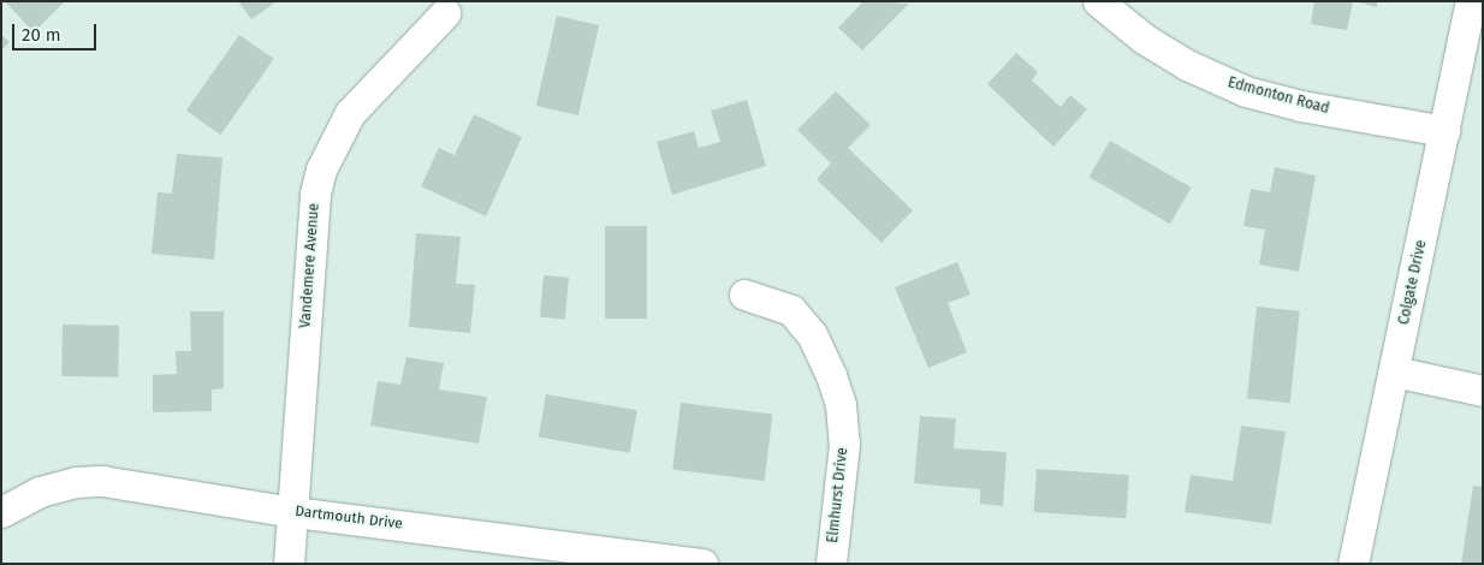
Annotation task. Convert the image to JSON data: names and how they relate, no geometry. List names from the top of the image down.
{
  "streets": {
    "street": [
      "Edmonton Road",
      "Vandemere Avenue",
      "Colgate Drive",
      "Elmhurst Drive",
      "Dartmouth Drive"
    ]
  },
  "crossings": [
    ["Edmonton Road", "Colgate Drive"],
    ["Vandemere Avenue", "Dartmouth Drive"]
  ],
  "scale_bar": "20 m"
}
